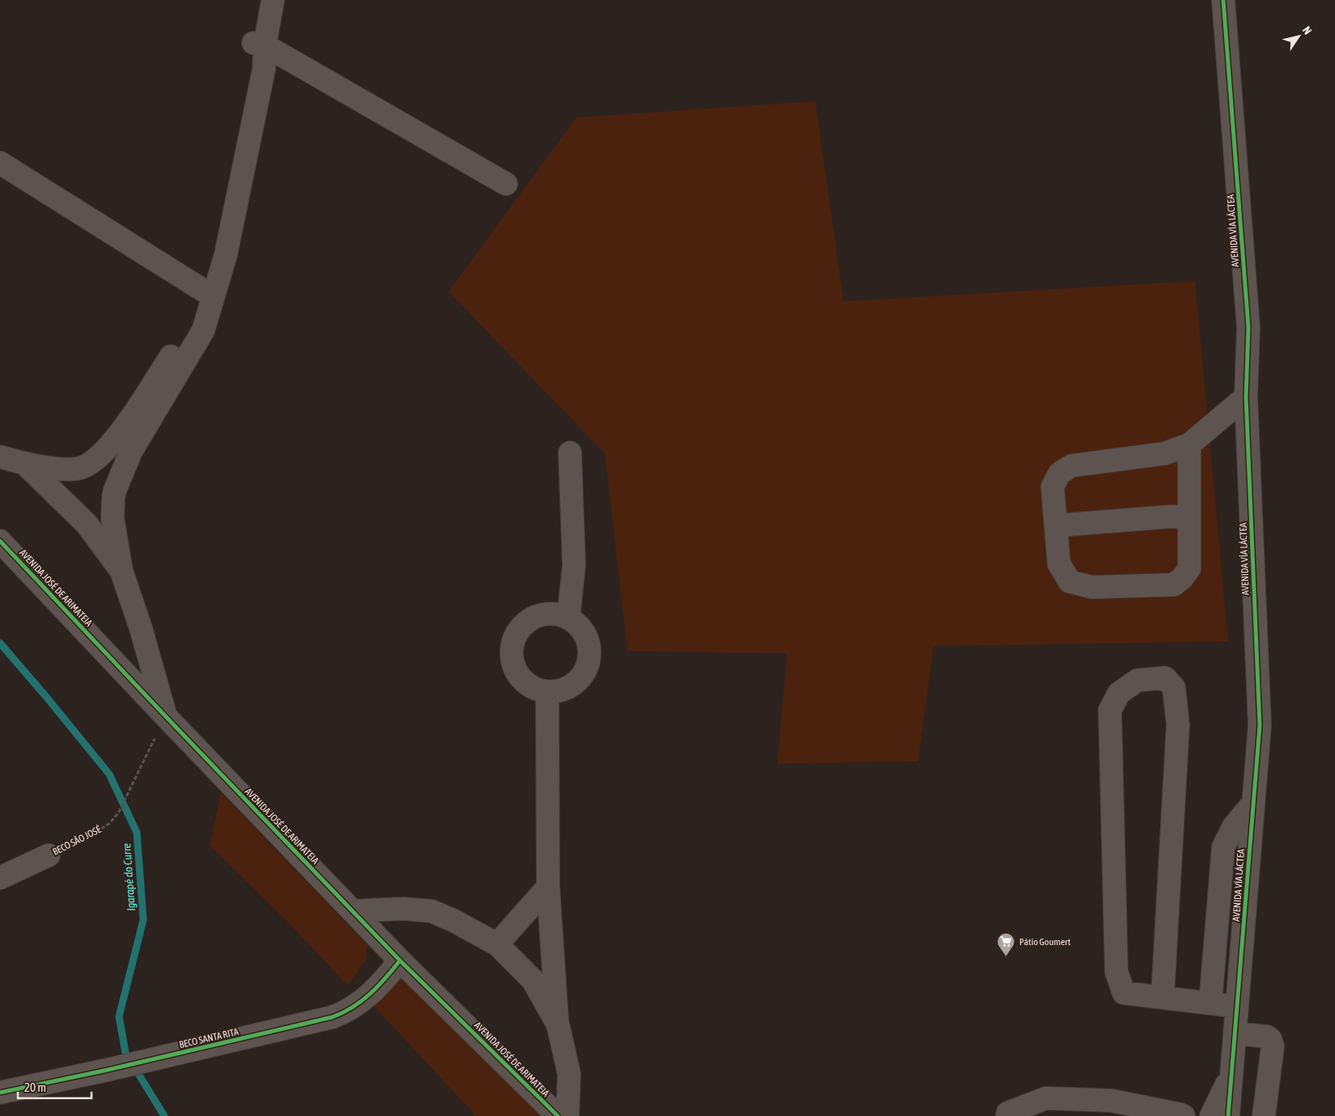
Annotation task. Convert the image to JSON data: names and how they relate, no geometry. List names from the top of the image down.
{
  "streets": {
    "street": [
      "AVENIDA VÍA LÁCTEA",
      "AVENIDA JOSÉ DE ARIMATEIA",
      "BECO SÃO JOSÉ",
      "BECO SANTA RITA"
    ]
  },
  "crossings": [
    ["AVENIDA JOSÉ DE ARIMATEIA", "BECO SÃO JOSÉ"],
    ["AVENIDA JOSÉ DE ARIMATEIA", "BECO SANTA RITA"]
  ],
  "water": ["Igarapé do Curre"],
  "places": {
    "supermarket": ["Pátio Goumert"]
  },
  "scale_bar": "20 m",
  "north": "top right"
}
